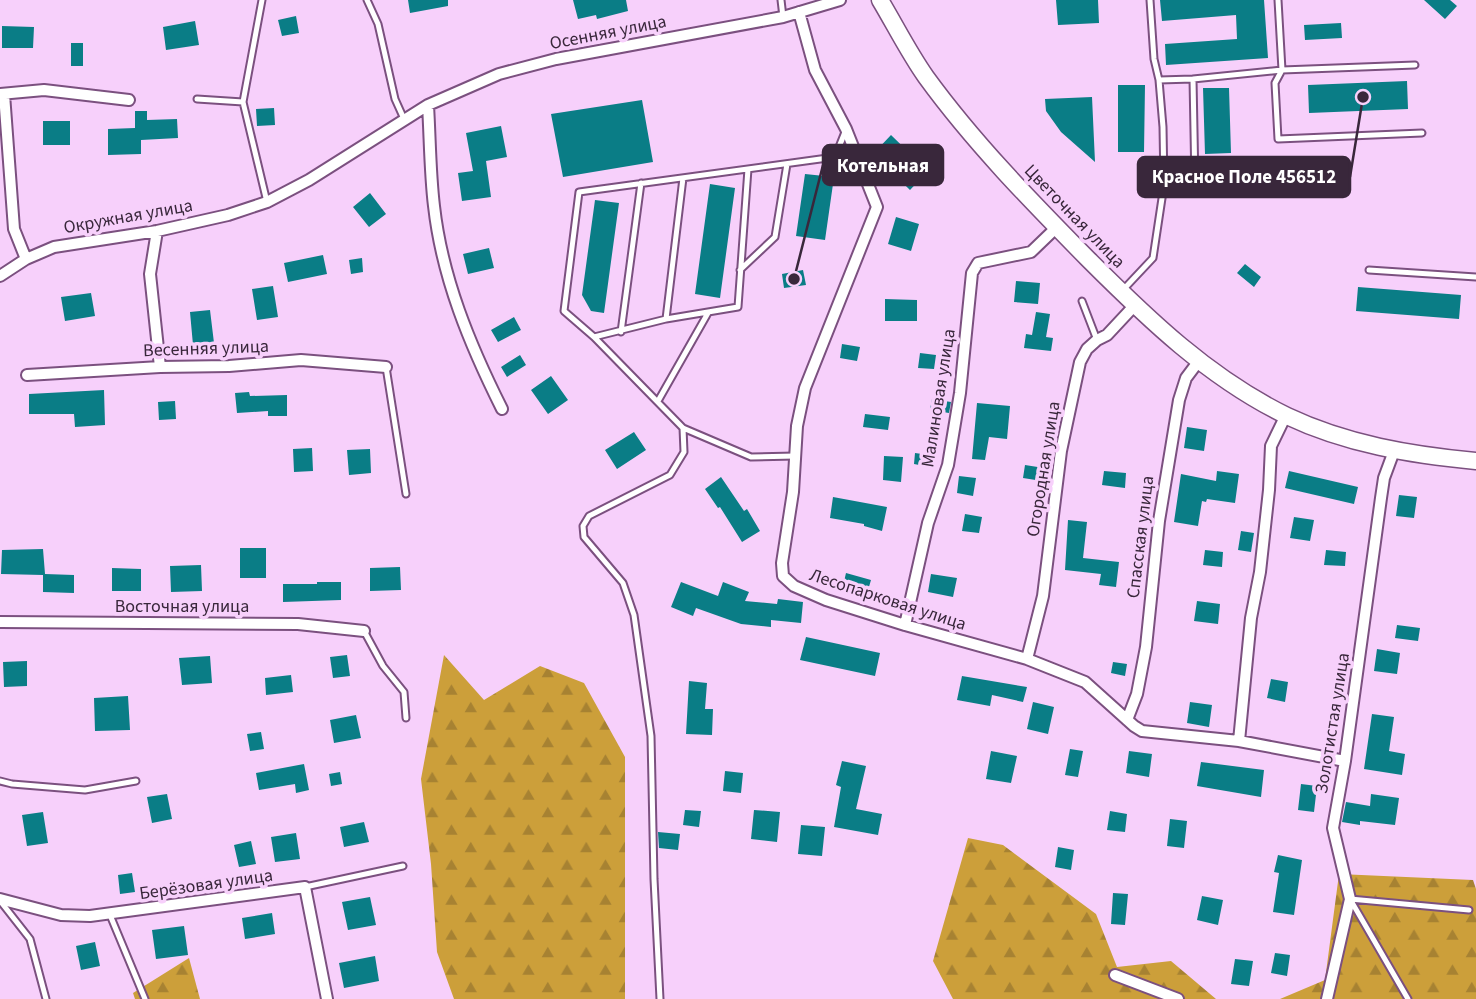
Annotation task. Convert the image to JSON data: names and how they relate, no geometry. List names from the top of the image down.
{
  "streets": {
    "main road": ["Цветочная улица"],
    "street": [
      "Осенняя улица",
      "Окружная улица",
      "Весенняя улица",
      "Малиновая улица",
      "Огородная улица",
      "Спасская улица",
      "Лесопарковая улица",
      "Восточная улица",
      "Золотистая улица",
      "Берёзовая улица"
    ]
  },
  "crossings": [
    ["Осенняя улица", "Окружная улица"],
    ["Осенняя улица", "Лесопарковая улица"],
    ["Цветочная улица", "Малиновая улица"],
    ["Цветочная улица", "Огородная улица"],
    ["Цветочная улица", "Спасская улица"],
    ["Цветочная улица", "Золотистая улица"],
    ["Малиновая улица", "Лесопарковая улица"],
    ["Огородная улица", "Лесопарковая улица"],
    ["Спасская улица", "Лесопарковая улица"],
    ["Лесопарковая улица", "Золотистая улица"]
  ],
  "places": ["Красное Поле 456512", "Котельная"]
}
